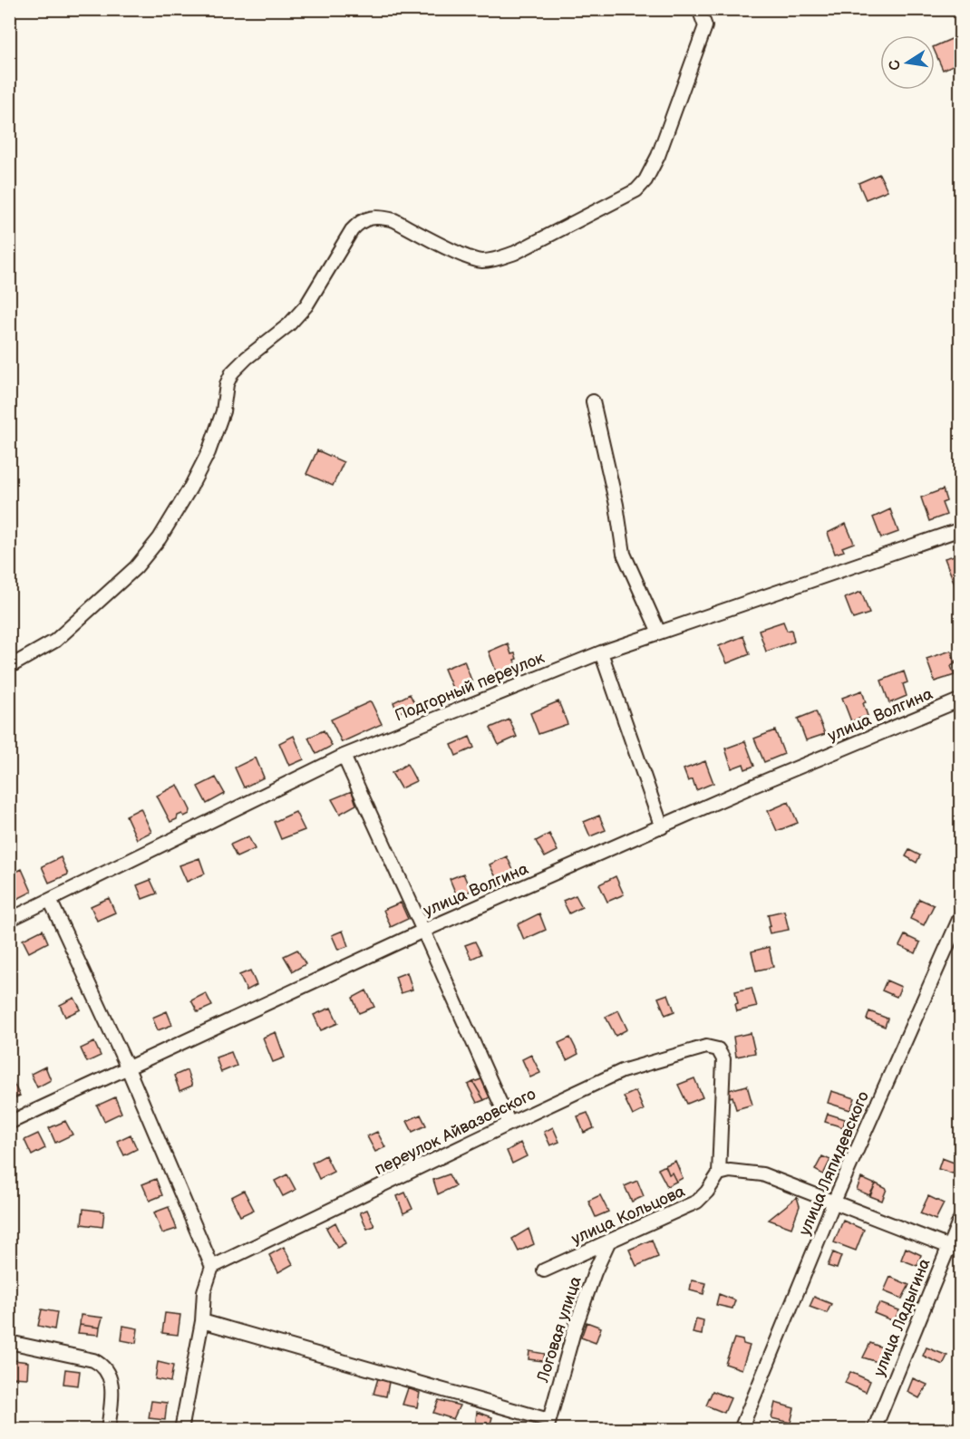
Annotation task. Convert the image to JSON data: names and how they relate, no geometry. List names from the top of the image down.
{
  "streets": {
    "street": [
      "Подгорный переулок",
      "улица Волгина",
      "переулок Айвазовского",
      "улица Ляпидевского",
      "улица Кольцова",
      "улица Ладыгина",
      "Логовая улица"
    ]
  },
  "crossings": [
    ["переулок Айвазовского", "улица Кольцова"],
    ["улица Кольцова", "Логовая улица"]
  ],
  "north": "left"
}
